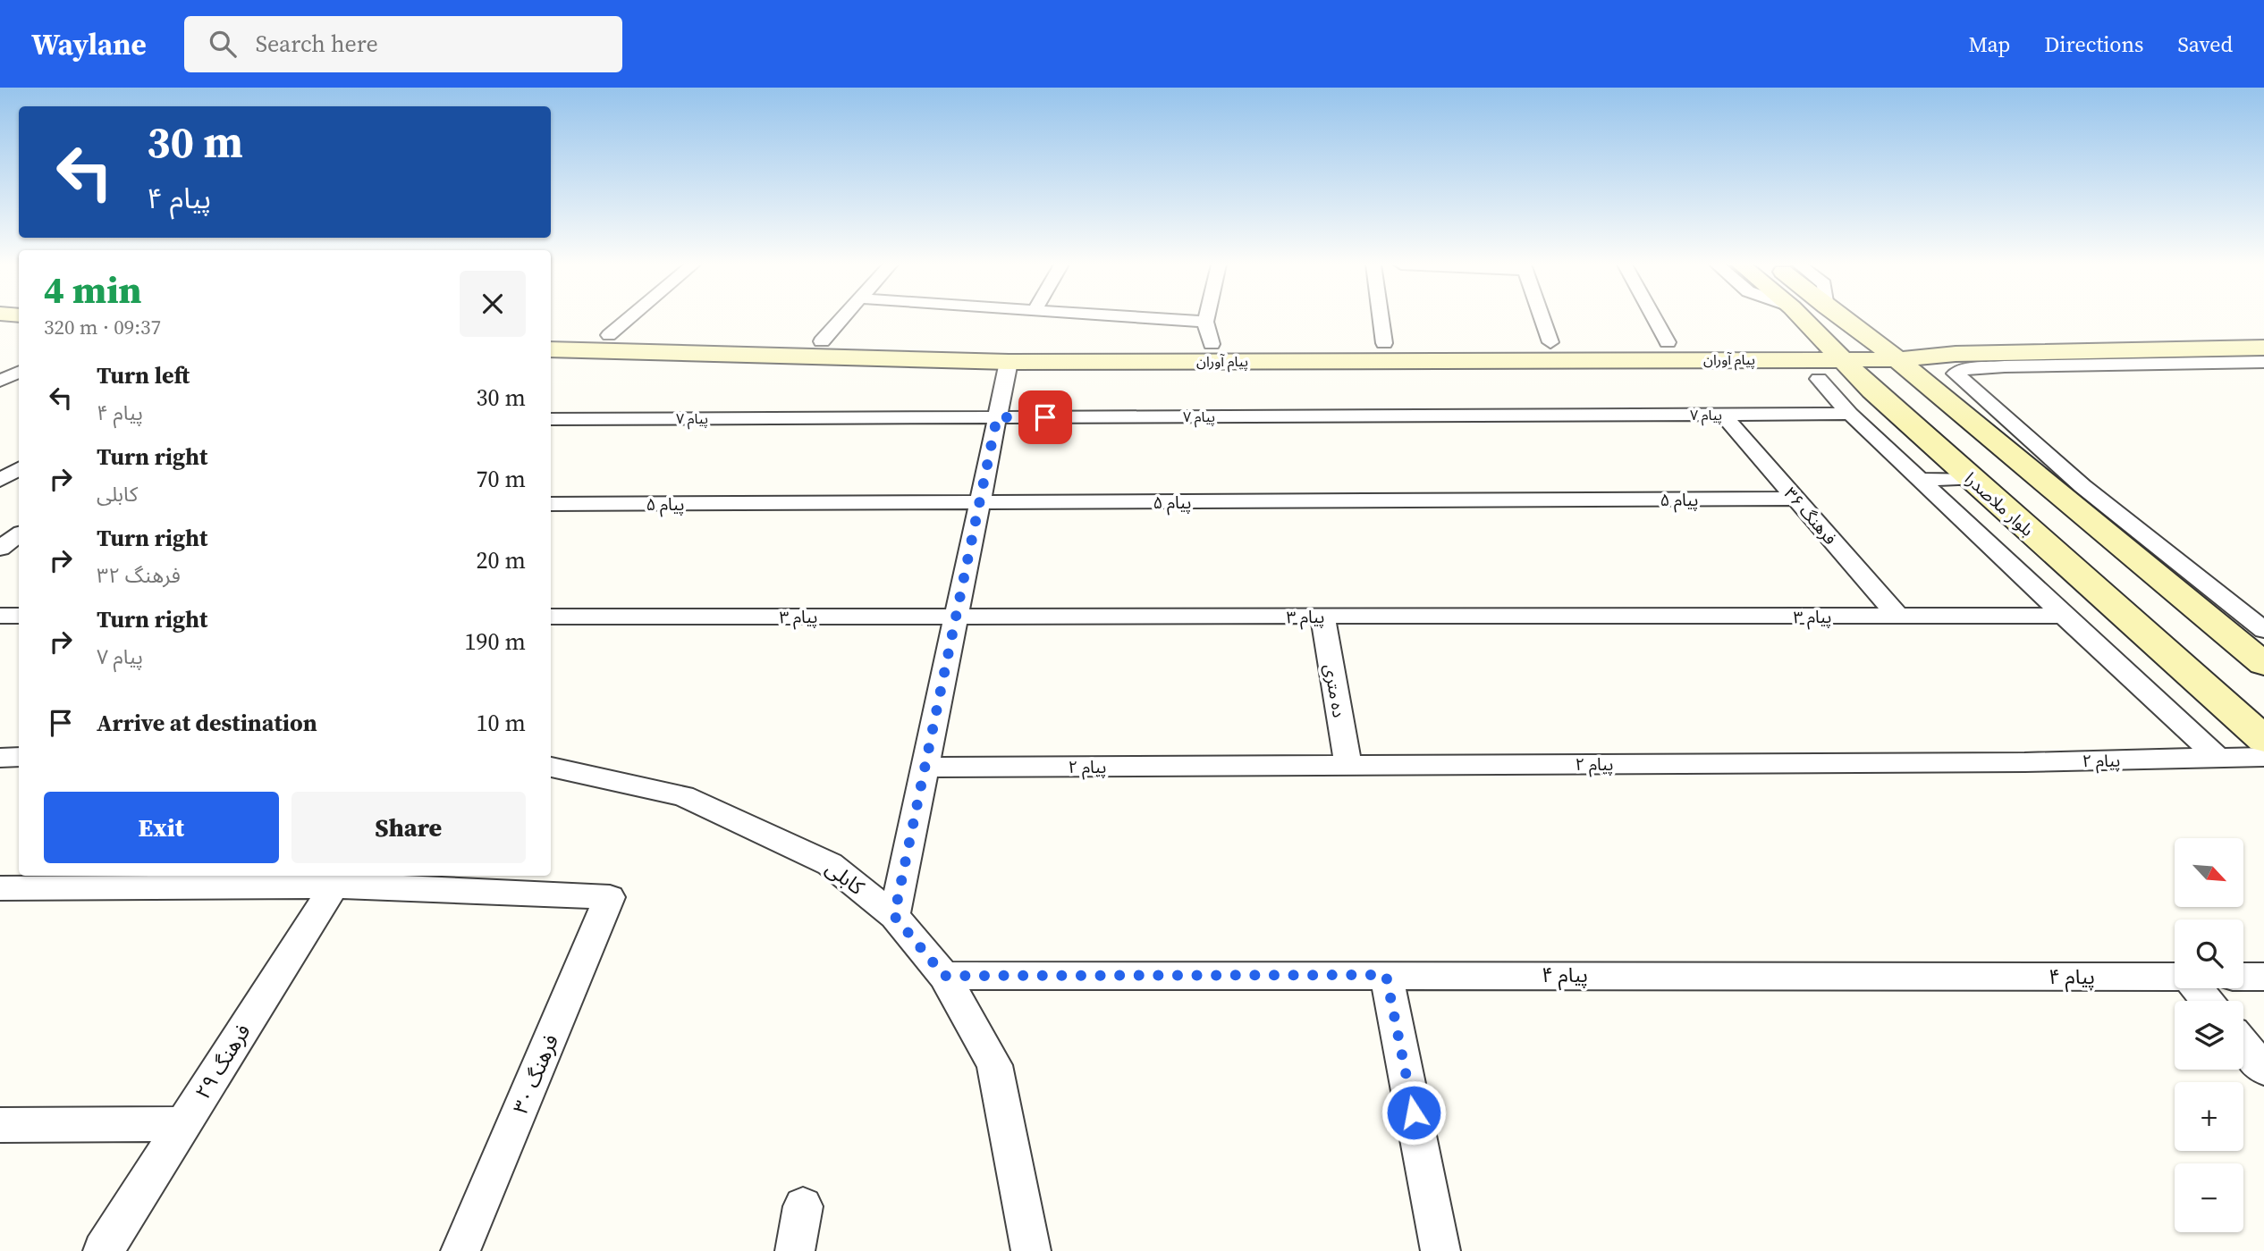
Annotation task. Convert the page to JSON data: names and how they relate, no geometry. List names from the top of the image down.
{
  "streets": {
    "main road": ["پیام آوران", "بلوار ملاصدرا"],
    "street": [
      "پیام ۷",
      "پیام ۵",
      "فرهنگ ۳۶",
      "پیام ۳",
      "ده متری",
      "پیام ۲",
      "کابلی",
      "پیام ۴",
      "فرهنگ ۲۹",
      "فرهنگ ۳۰"
    ]
  },
  "crossings": [
    ["پیام آوران", "بلوار ملاصدرا"],
    ["پیام ۷", "فرهنگ ۳۶"],
    ["پیام ۵", "فرهنگ ۳۶"],
    ["فرهنگ ۳۶", "پیام ۳"],
    ["پیام ۳", "ده متری"],
    ["ده متری", "پیام ۲"],
    ["کابلی", "پیام ۴"],
    ["فرهنگ ۲۹", "فرهنگ ۳۰"]
  ],
  "north": "bottom right",
  "page": {
    "header": "Waylane",
    "search": "Search here",
    "nav": ["Map", "Directions", "Saved"],
    "turn": ["30 m", "پیام ۴"],
    "heading": ["4 min", "320 m · 09:37"],
    "list": [
      {
        "name": "Turn left",
        "note": "پیام ۴",
        "value": "30 m"
      },
      {
        "name": "Turn right",
        "note": "کابلی",
        "value": "70 m"
      },
      {
        "name": "Turn right",
        "note": "فرهنگ ۳۲",
        "value": "20 m"
      },
      {
        "name": "Turn right",
        "note": "پیام ۷",
        "value": "190 m"
      },
      {
        "name": "Arrive at destination",
        "value": "10 m"
      }
    ],
    "buttons": ["Exit", "Share"],
    "map_buttons": ["+", "−"]
  }
}
